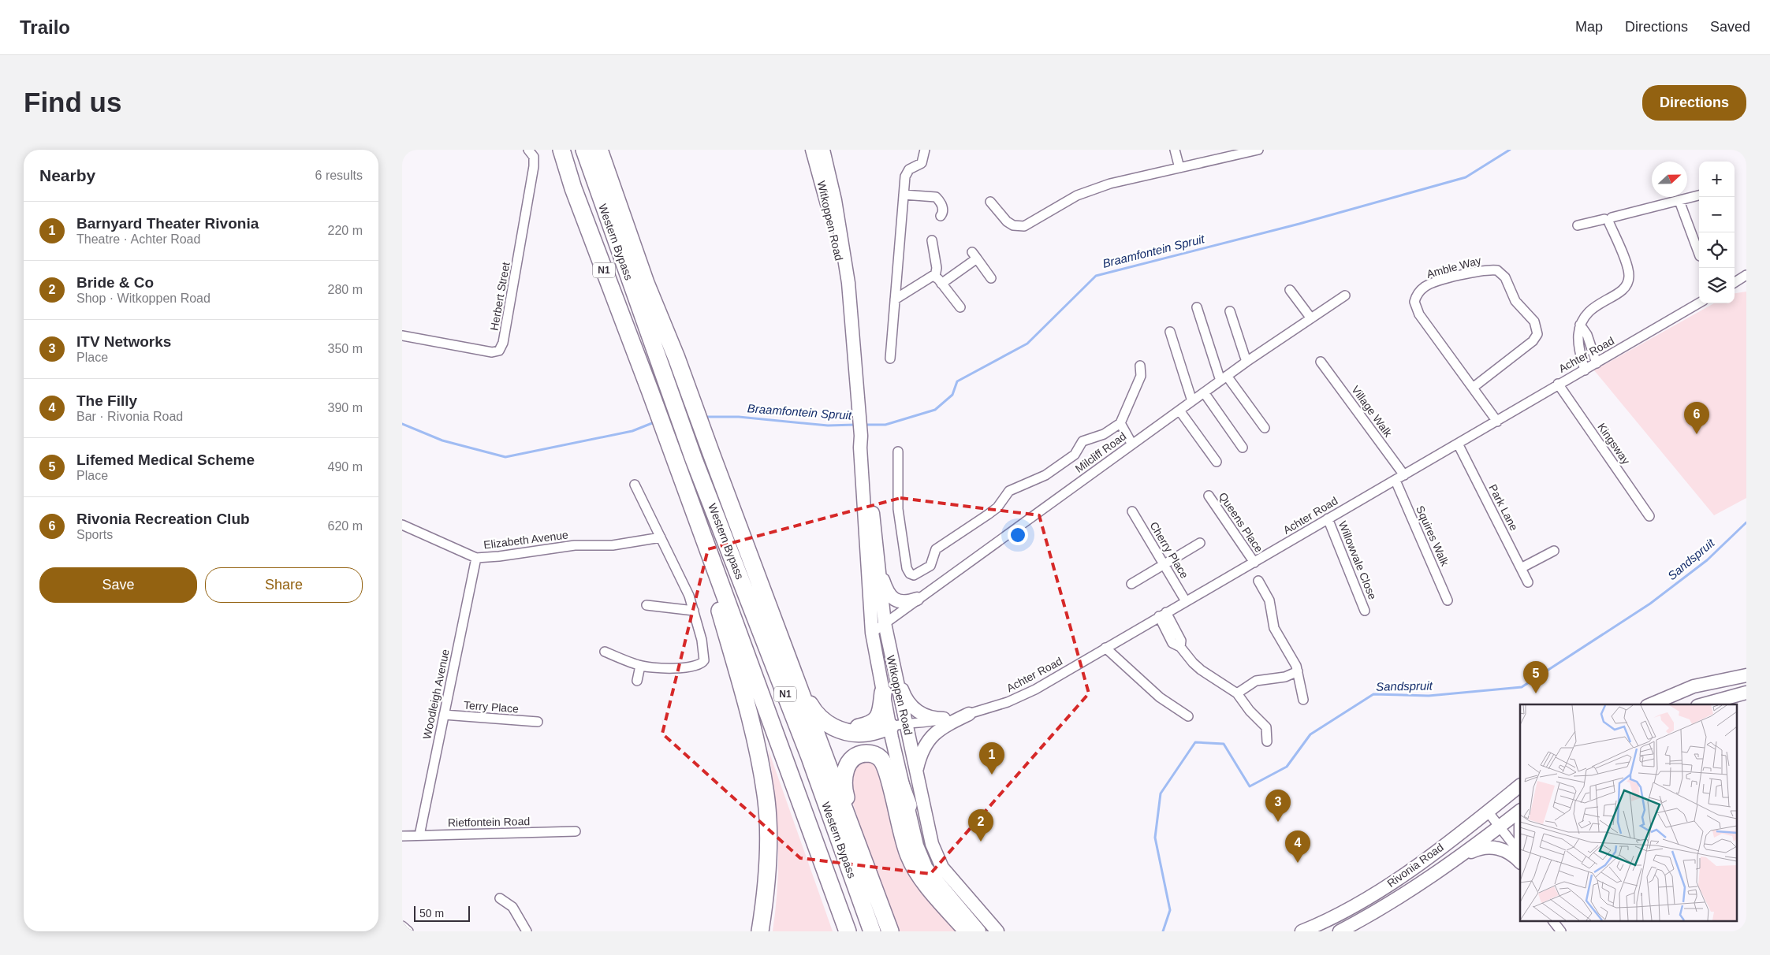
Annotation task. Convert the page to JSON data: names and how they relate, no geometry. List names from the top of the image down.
{
  "streets": {
    "highway": ["Western Bypass", "N1"],
    "main road": ["Witkoppen Road", "Rivonia Road"],
    "street": [
      "Amble Way",
      "Herbert Street",
      "Achter Road",
      "Village Walk",
      "Kingsway",
      "Milcliff Road",
      "Park Lane",
      "Queens Place",
      "Squires Walk",
      "Elizabeth Avenue",
      "Cherry Place",
      "Willowvale Close",
      "Woodleigh Avenue",
      "Terry Place",
      "Rietfontein Road"
    ]
  },
  "crossings": [
    ["Witkoppen Road", "Achter Road"],
    ["Witkoppen Road", "Milcliff Road"],
    ["Amble Way", "Achter Road"],
    ["Achter Road", "Village Walk"],
    ["Achter Road", "Kingsway"],
    ["Achter Road", "Park Lane"],
    ["Achter Road", "Queens Place"],
    ["Achter Road", "Squires Walk"],
    ["Achter Road", "Cherry Place"],
    ["Achter Road", "Willowvale Close"],
    ["Elizabeth Avenue", "Woodleigh Avenue"],
    ["Woodleigh Avenue", "Terry Place"],
    ["Woodleigh Avenue", "Rietfontein Road"]
  ],
  "water": ["Braamfontein Spruit", "Sandspruit"],
  "scale_bar": "50 m",
  "north": "right",
  "page": {
    "header": "Trailo",
    "nav": ["Map", "Directions", "Saved"],
    "buttons": [
      "Directions",
      ["Save", "Share"]
    ],
    "title": "Find us",
    "heading": ["Nearby", "6 results"],
    "map_buttons": ["+", "−"],
    "list": [
      {
        "mark": "1",
        "name": "Barnyard Theater Rivonia",
        "note": "Theatre · Achter Road",
        "value": "220 m"
      },
      {
        "mark": "2",
        "name": "Bride & Co",
        "note": "Shop · Witkoppen Road",
        "value": "280 m"
      },
      {
        "mark": "3",
        "name": "ITV Networks",
        "note": "Place",
        "value": "350 m"
      },
      {
        "mark": "4",
        "name": "The Filly",
        "note": "Bar · Rivonia Road",
        "value": "390 m"
      },
      {
        "mark": "5",
        "name": "Lifemed Medical Scheme",
        "note": "Place",
        "value": "490 m"
      },
      {
        "mark": "6",
        "name": "Rivonia Recreation Club",
        "note": "Sports",
        "value": "620 m"
      }
    ],
    "pins": [
      "6",
      "5",
      "1",
      "3",
      "2",
      "4"
    ],
    "scale": "50 m"
  }
}
